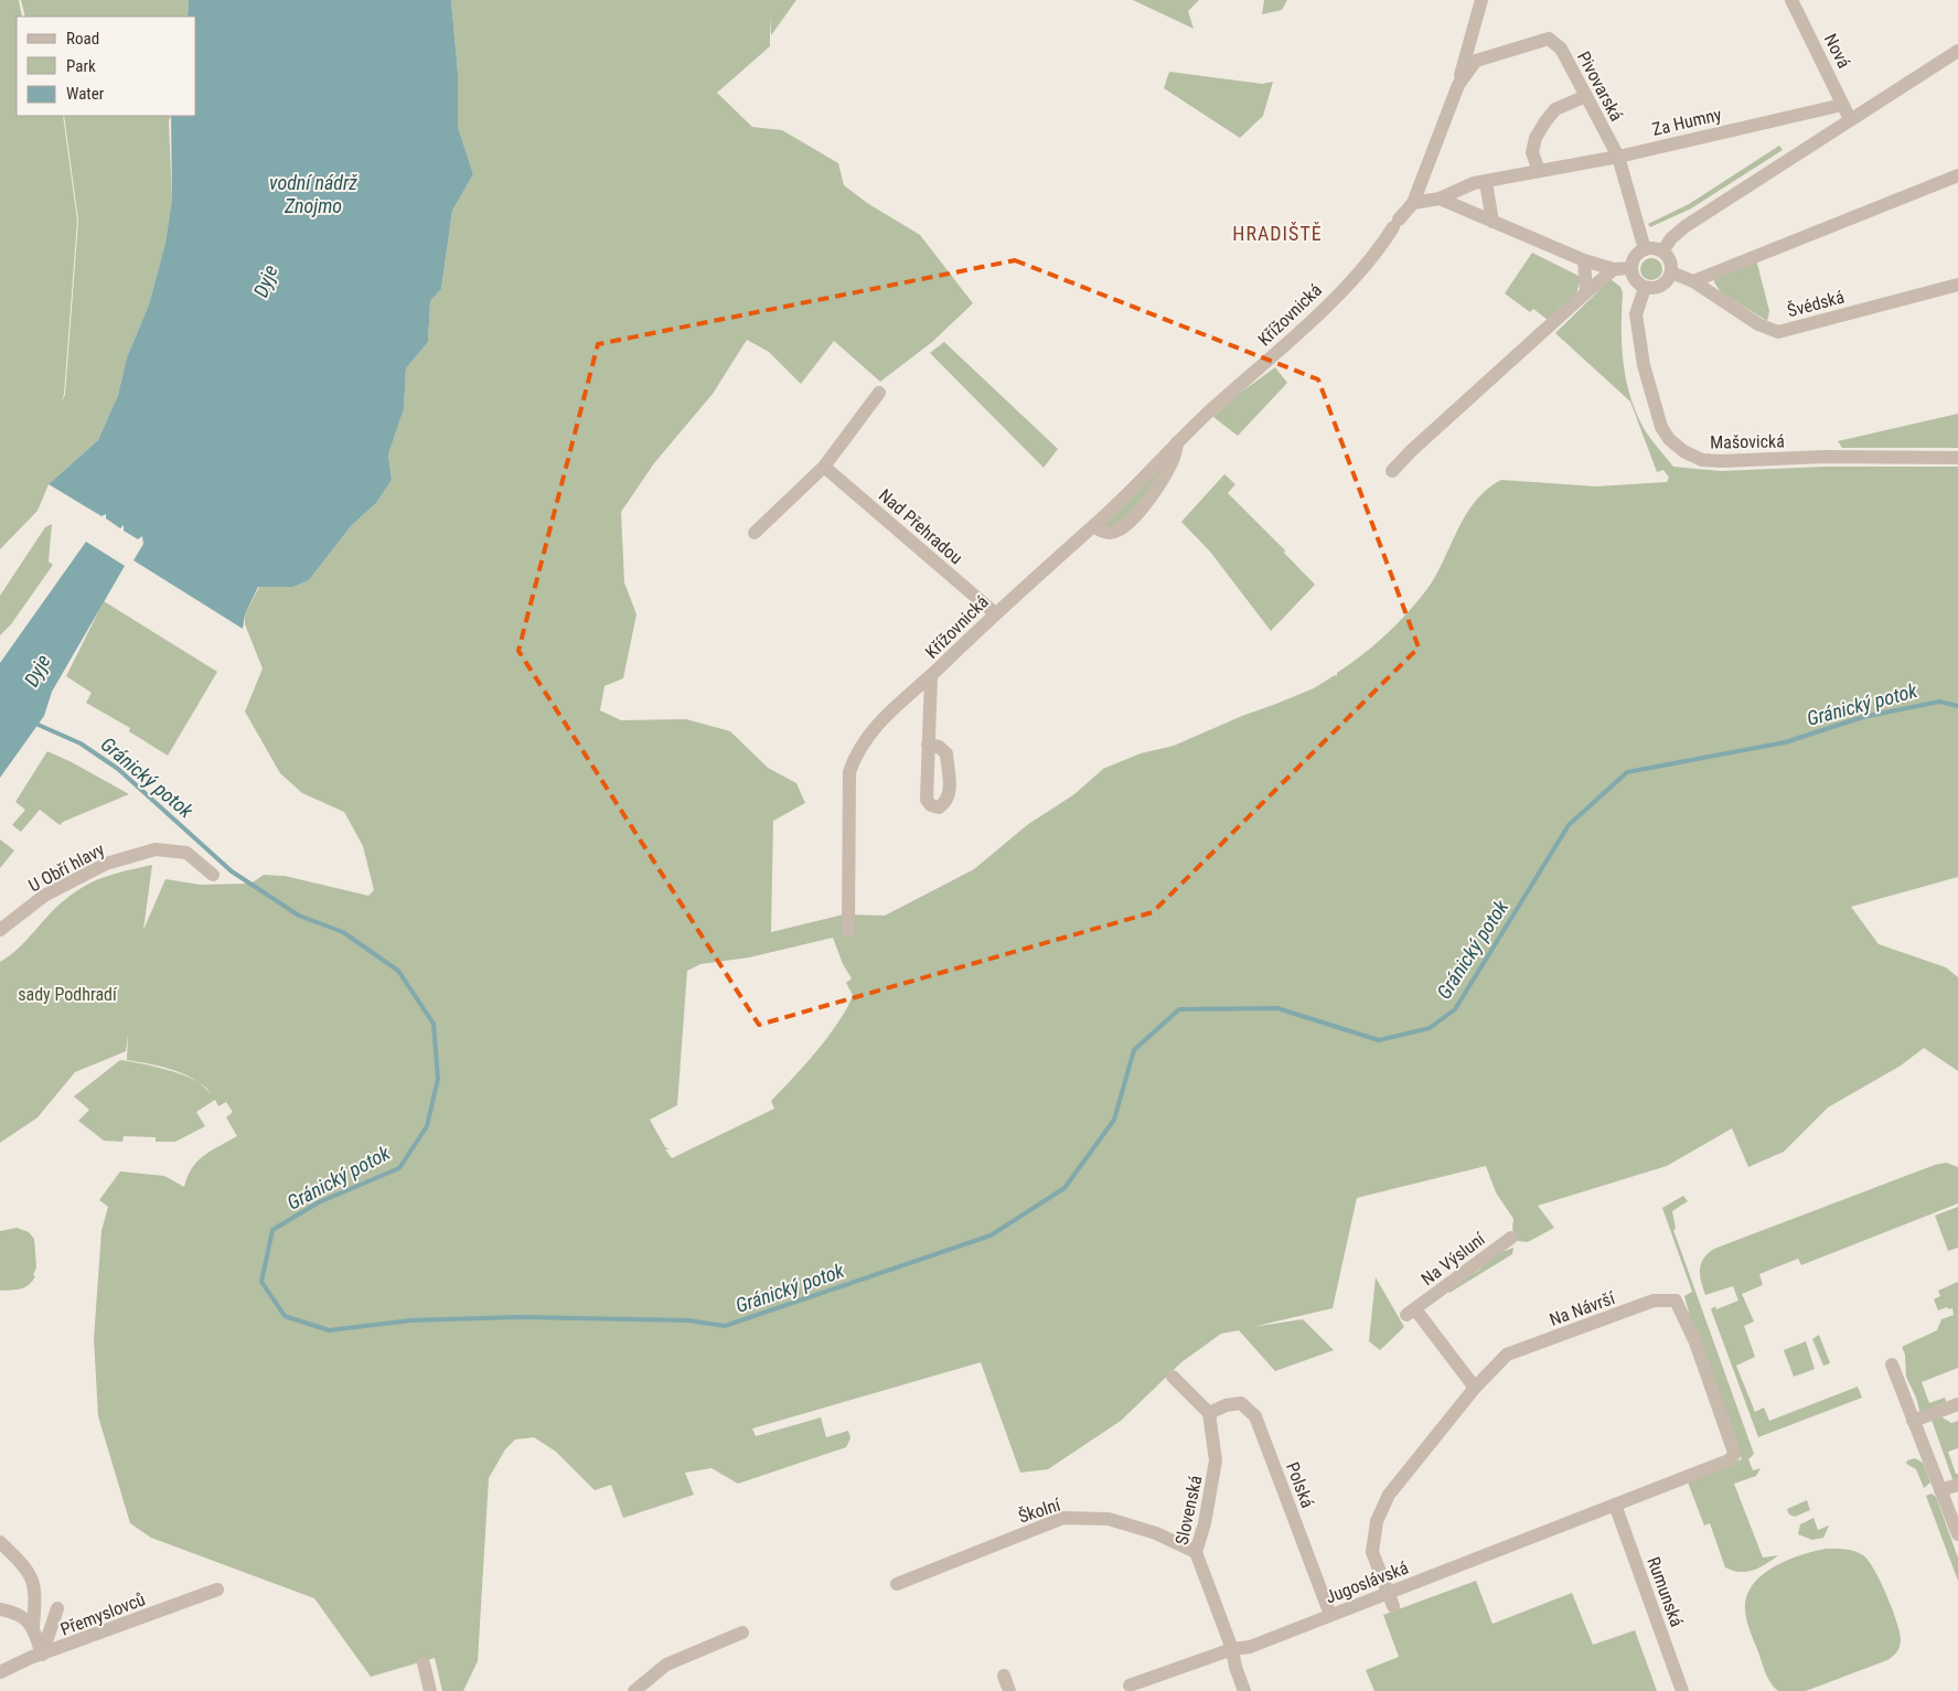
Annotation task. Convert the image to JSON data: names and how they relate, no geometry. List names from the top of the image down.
{
  "streets": {
    "street": [
      "Nová",
      "Pivovarská",
      "Za Humny",
      "Švédská",
      "Křížovnická",
      "Mašovická",
      "Nad Přehradou",
      "U Obří hlavy",
      "Na Výsluní",
      "Na Návrší",
      "Polská",
      "Školní",
      "Slovenská",
      "Jugoslávská",
      "Rumunská",
      "Přemyslovců"
    ]
  },
  "crossings": [
    ["Nová", "Za Humny"],
    ["Pivovarská", "Za Humny"],
    ["Pivovarská", "Švédská"],
    ["Pivovarská", "Křížovnická"],
    ["Pivovarská", "Mašovická"],
    ["Švédská", "Mašovická"],
    ["Křížovnická", "Nad Přehradou"],
    ["Na Výsluní", "Na Návrší"],
    ["Na Návrší", "Jugoslávská"],
    ["Na Návrší", "Rumunská"],
    ["Polská", "Slovenská"],
    ["Polská", "Jugoslávská"],
    ["Školní", "Slovenská"],
    ["Slovenská", "Jugoslávská"],
    ["Jugoslávská", "Rumunská"]
  ],
  "districts": ["HRADIŠTĚ"],
  "water": ["vodní nádrž Znojmo", "Dyje", "Gránický potok"],
  "parks": ["sady Podhradí"],
  "legend": ["Road", "Park", "Water"]
}
